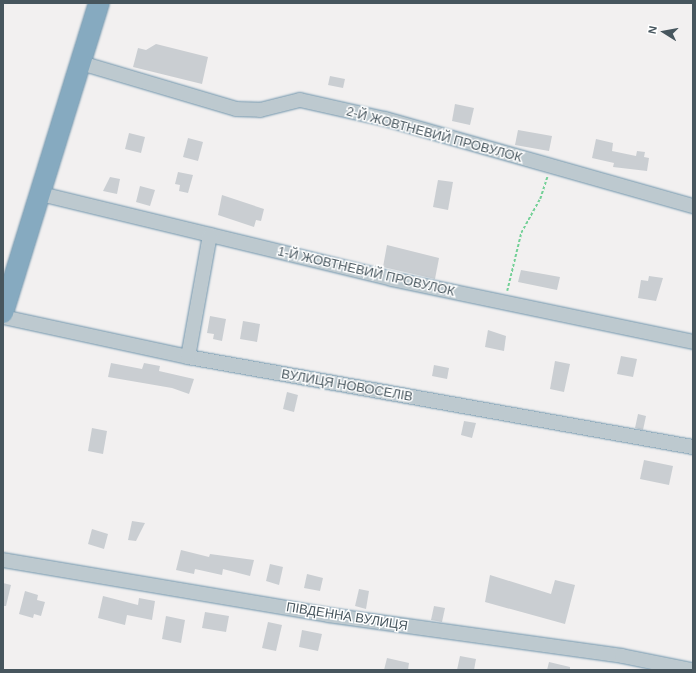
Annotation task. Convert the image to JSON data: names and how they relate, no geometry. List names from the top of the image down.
{
  "streets": {
    "street": [
      "2-Й ЖОВТНЕВИЙ ПРОВУЛОК",
      "1-Й ЖОВТНЕВИЙ ПРОВУЛОК",
      "ВУЛИЦЯ НОВОСЕЛІВ",
      "ПІВДЕННА ВУЛИЦЯ"
    ]
  },
  "north": "left"
}
